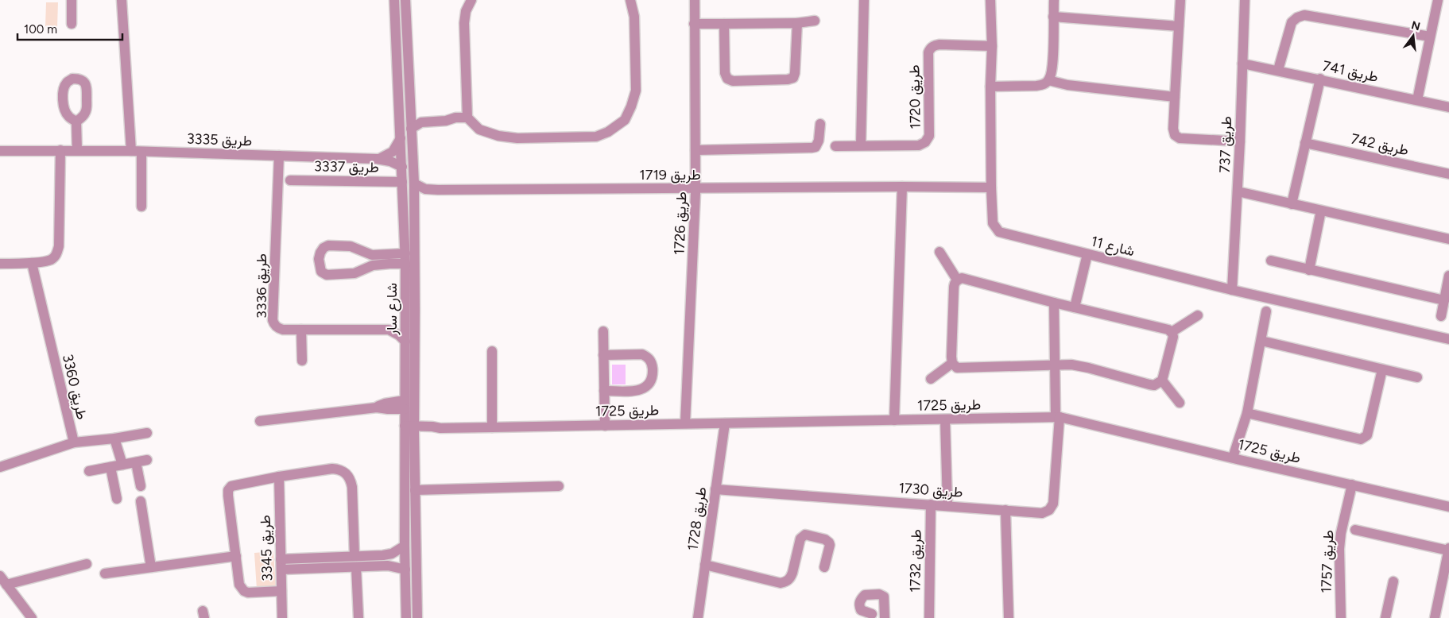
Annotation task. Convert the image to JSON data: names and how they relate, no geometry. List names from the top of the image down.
{
  "streets": {
    "street": [
      "طريق 741",
      "طريق 1720",
      "طريق 3335",
      "طريق 737",
      "طريق 742",
      "طريق 3337",
      "طريق 1719",
      "طريق 1726",
      "شارع 11",
      "طريق 3336",
      "شارع سار",
      "طريق 3360",
      "طريق 1725",
      "طريق 1730",
      "طريق 1728",
      "طريق 3345",
      "طريق 1732",
      "طريق 1757"
    ]
  },
  "crossings": [
    ["طريق 741", "طريق 737"],
    ["طريق 1720", "شارع 11"],
    ["طريق 3335", "طريق 3336"],
    ["طريق 3335", "شارع سار"],
    ["طريق 737", "شارع 11"],
    ["طريق 3337", "شارع سار"],
    ["طريق 1719", "طريق 1726"],
    ["طريق 1719", "شارع 11"],
    ["طريق 1719", "شارع سار"],
    ["طريق 1726", "طريق 1725"],
    ["شارع سار", "طريق 1725"],
    ["طريق 1725", "طريق 1730"],
    ["طريق 1725", "طريق 1728"],
    ["طريق 1725", "طريق 1757"],
    ["طريق 1730", "طريق 1728"],
    ["طريق 1730", "طريق 1732"]
  ],
  "scale_bar": "100 m",
  "north": "top"
}
